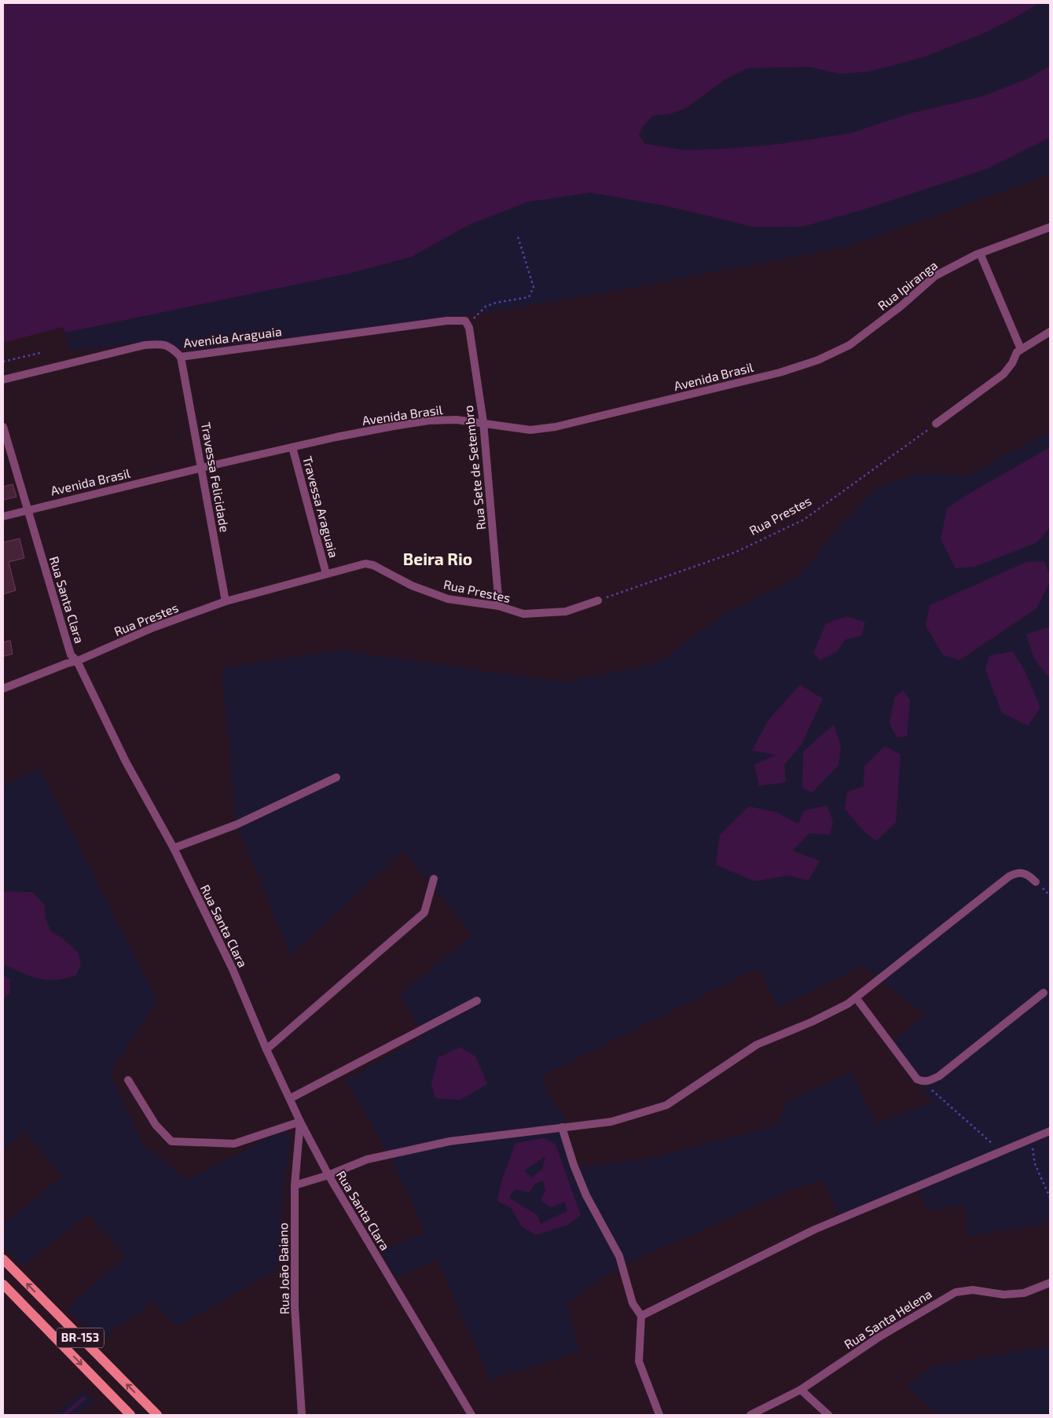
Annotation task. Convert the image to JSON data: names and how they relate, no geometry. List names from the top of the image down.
{
  "streets": {
    "main road": ["BR-153"],
    "street": [
      "Rua Ipiranga",
      "Avenida Araguaia",
      "Avenida Brasil",
      "Rua Sete de Setembro",
      "Travessa Felicidade",
      "Travessa Araguaia",
      "Rua Prestes",
      "Rua Santa Clara",
      "Rua João Baiano",
      "Rua Santa Helena"
    ]
  },
  "crossings": [
    ["Rua Ipiranga", "Avenida Brasil"],
    ["Avenida Araguaia", "Rua Sete de Setembro"],
    ["Avenida Araguaia", "Travessa Felicidade"],
    ["Avenida Brasil", "Rua Sete de Setembro"],
    ["Avenida Brasil", "Travessa Felicidade"],
    ["Avenida Brasil", "Travessa Araguaia"],
    ["Avenida Brasil", "Rua Santa Clara"],
    ["Rua Sete de Setembro", "Rua Prestes"],
    ["Travessa Felicidade", "Rua Prestes"],
    ["Travessa Araguaia", "Rua Prestes"],
    ["Rua Prestes", "Rua Santa Clara"],
    ["Rua Santa Clara", "Rua João Baiano"]
  ],
  "districts": ["Beira Rio"]
}
